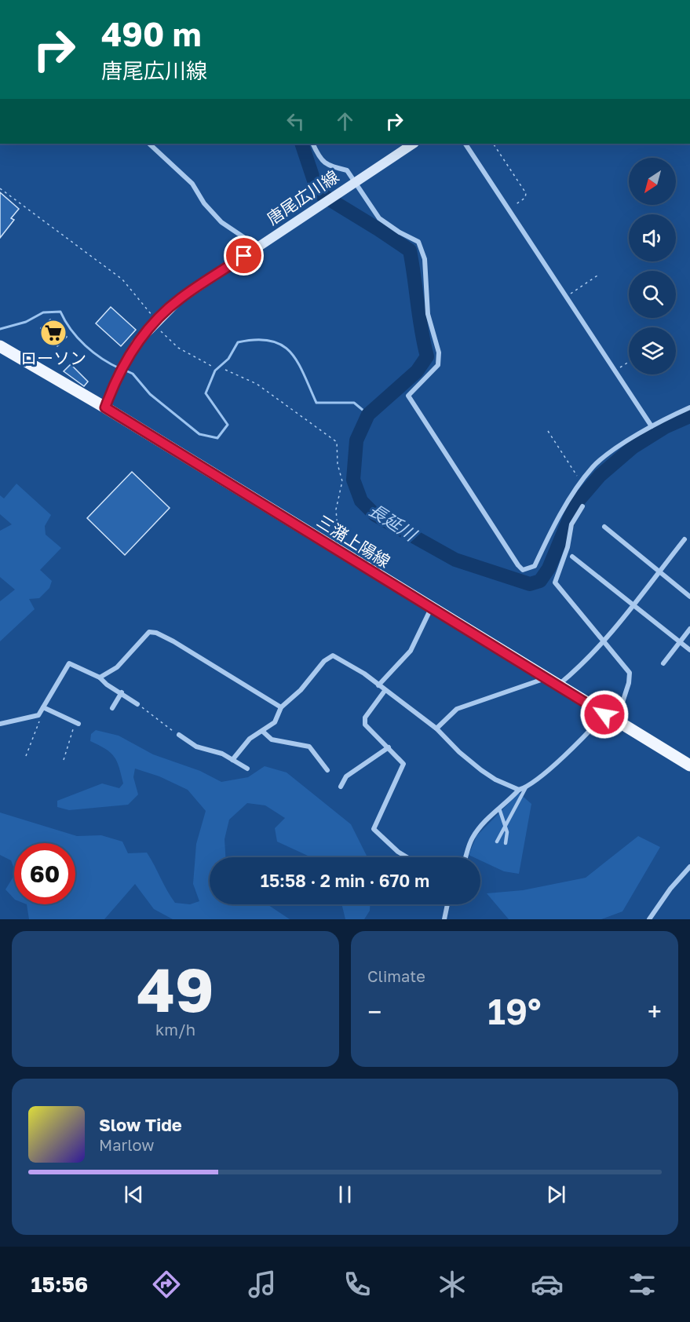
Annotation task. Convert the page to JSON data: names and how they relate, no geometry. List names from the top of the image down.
{
  "streets": {
    "main road": ["唐尾広川線", "三潴上陽線"]
  },
  "crossings": [
    ["唐尾広川線", "三潴上陽線"]
  ],
  "water": ["長延川"],
  "places": {
    "supermarket": ["ローソン"]
  },
  "north": "bottom left",
  "page": {
    "turn": ["490 m", "唐尾広川線"],
    "limit": "60",
    "trip": "15:58 · 2 min · 670 m",
    "tile": [
      ["49", "km/h"],
      "Climate"
    ],
    "heat": ["−", "19°", "+"],
    "song": ["Slow Tide", "Marlow"],
    "tabs": "15:56"
  }
}
